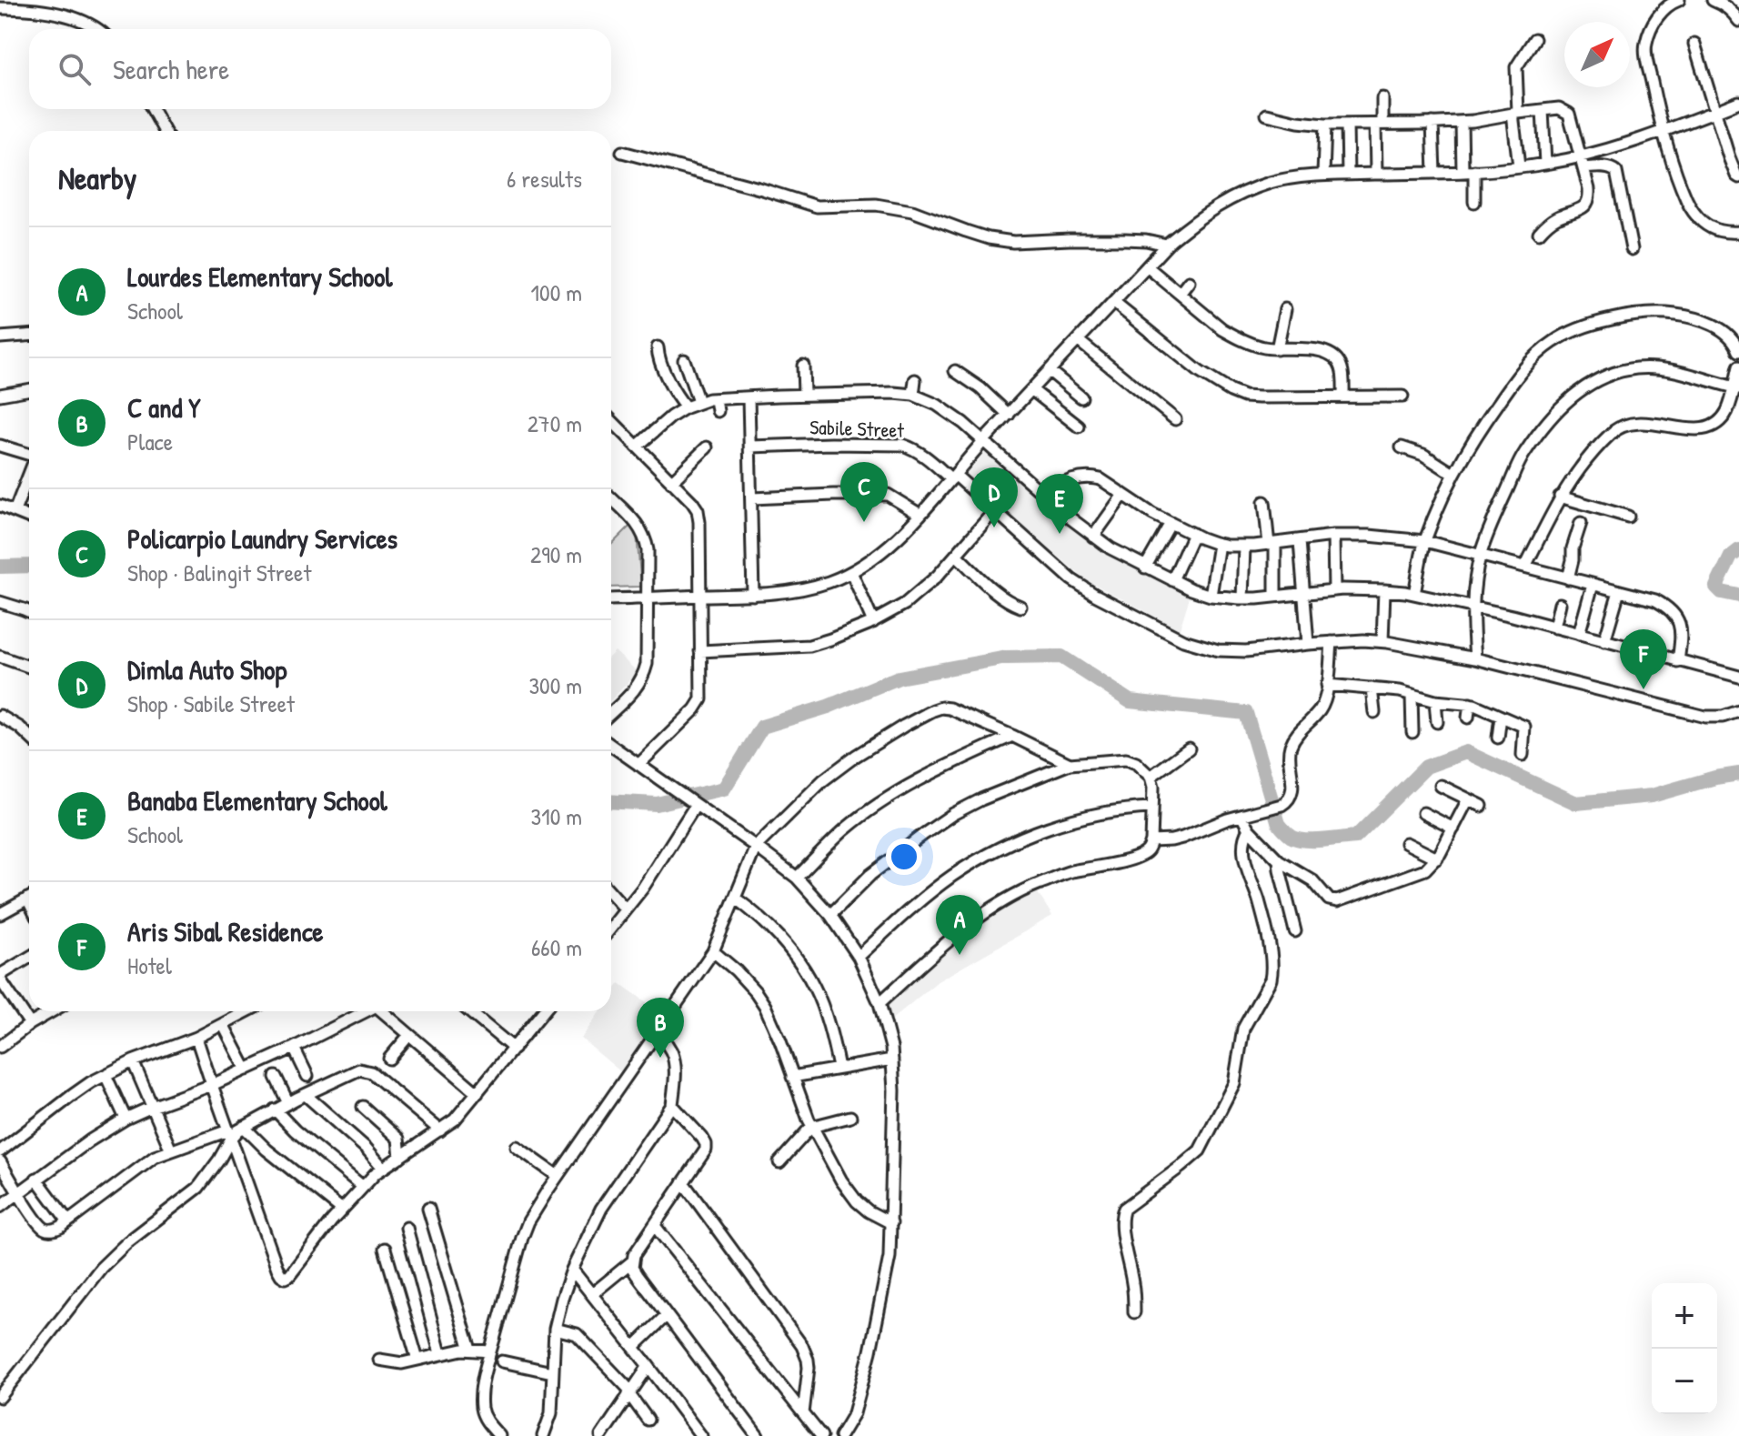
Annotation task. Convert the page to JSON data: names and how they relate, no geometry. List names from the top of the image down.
{
  "streets": {
    "street": ["Sabile Street"]
  },
  "north": "top right",
  "page": {
    "search": "Search here",
    "heading": ["Nearby", "6 results"],
    "list": [
      {
        "mark": "A",
        "name": "Lourdes Elementary School",
        "note": "School",
        "value": "100 m"
      },
      {
        "mark": "B",
        "name": "C and Y",
        "note": "Place",
        "value": "270 m"
      },
      {
        "mark": "C",
        "name": "Policarpio Laundry Services",
        "note": "Shop · Balingit Street",
        "value": "290 m"
      },
      {
        "mark": "D",
        "name": "Dimla Auto Shop",
        "note": "Shop · Sabile Street",
        "value": "300 m"
      },
      {
        "mark": "E",
        "name": "Banaba Elementary School",
        "note": "School",
        "value": "310 m"
      },
      {
        "mark": "F",
        "name": "Aris Sibal Residence",
        "note": "Hotel",
        "value": "660 m"
      }
    ],
    "pins": [
      "C",
      "D",
      "E",
      "F",
      "A",
      "B"
    ],
    "map_buttons": ["+", "−"]
  }
}
